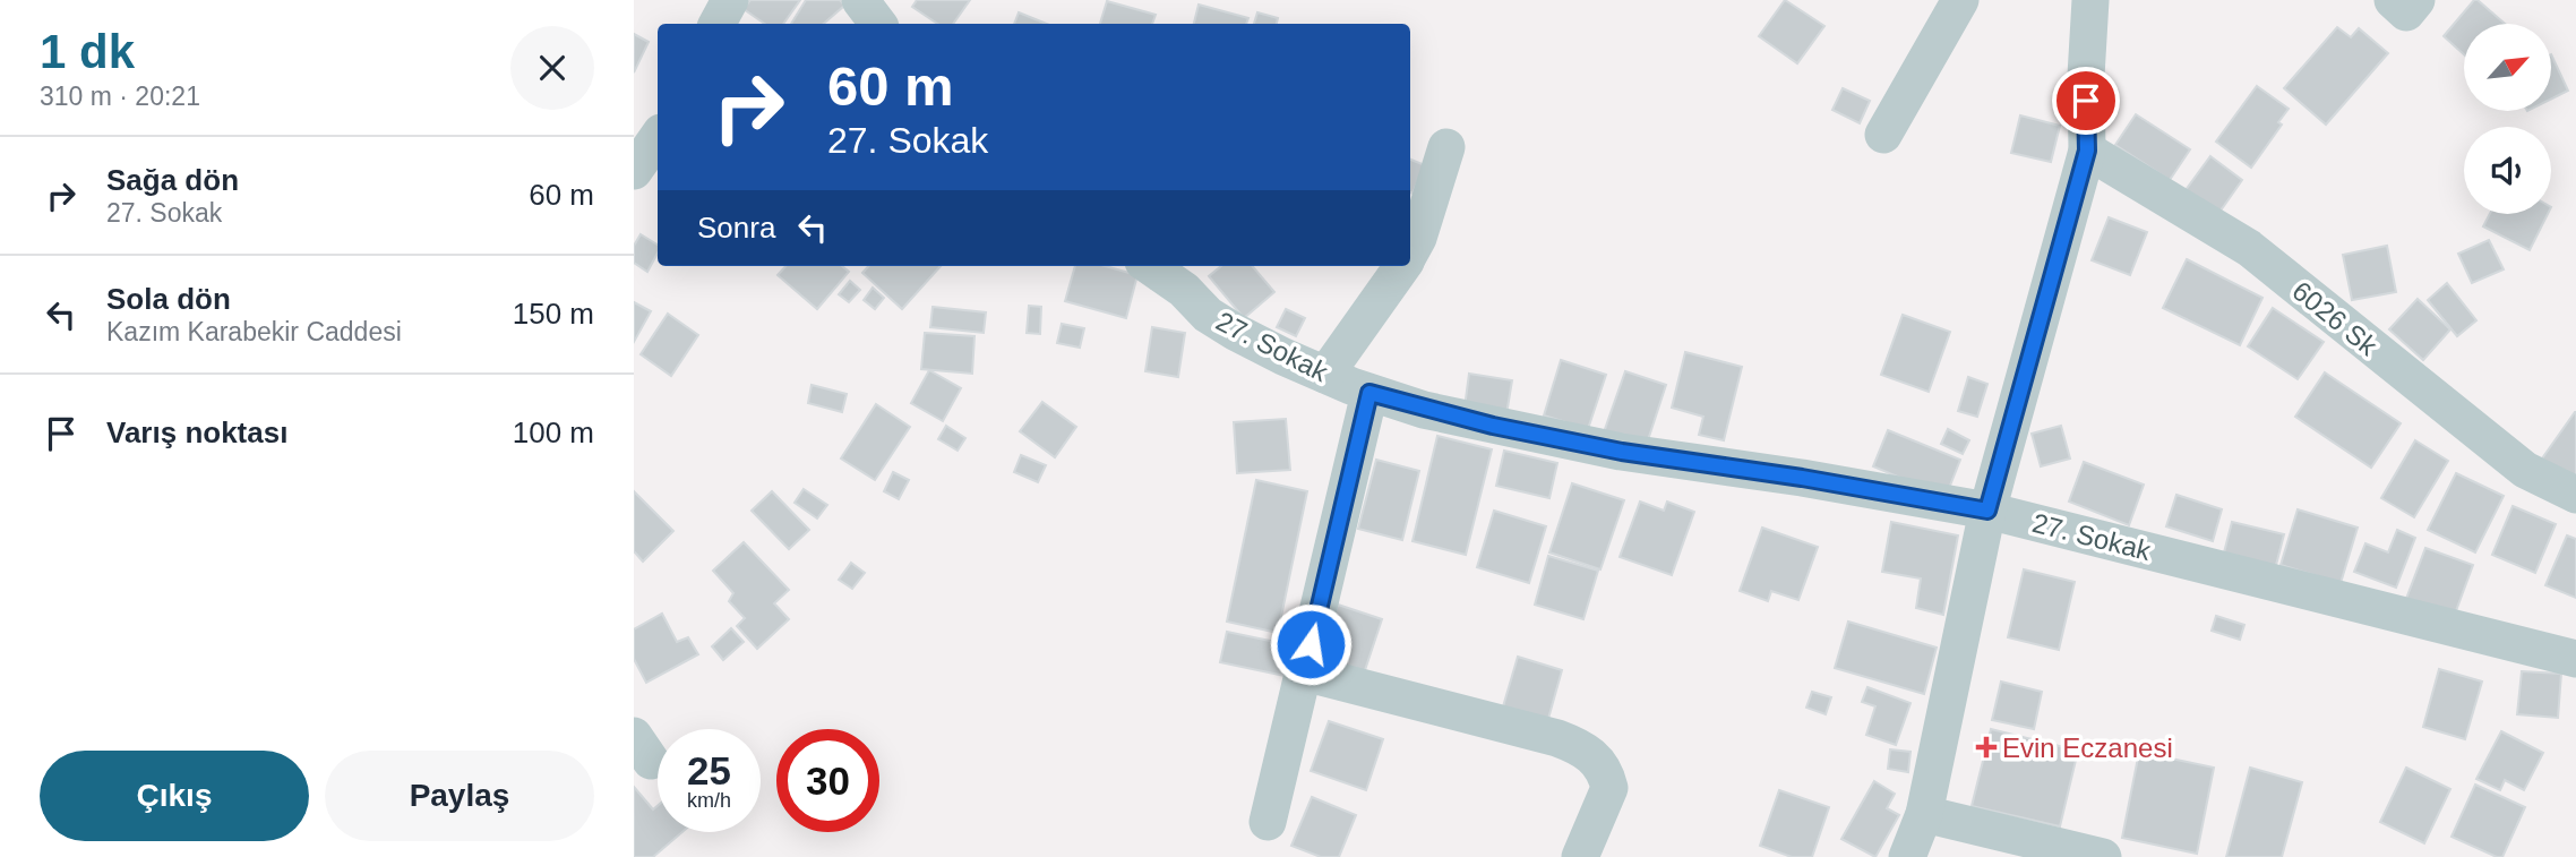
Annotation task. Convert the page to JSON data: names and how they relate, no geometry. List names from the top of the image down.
{
  "streets": {
    "street": ["6026 Sk", "27. Sokak"]
  },
  "places": {
    "health": ["Evin Eczanesi"]
  },
  "north": "top right",
  "page": {
    "heading": ["1 dk", "310 m · 20:21"],
    "turn": ["60 m", "27. Sokak"],
    "list": [
      {
        "name": "Sağa dön",
        "note": "27. Sokak",
        "value": "60 m"
      },
      {
        "name": "Sola dön",
        "note": "Kazım Karabekir Caddesi",
        "value": "150 m"
      },
      {
        "name": "Varış noktası",
        "value": "100 m"
      }
    ],
    "then": "Sonra",
    "speed": "25 km/h",
    "limit": "30",
    "buttons": ["Çıkış", "Paylaş"]
  }
}
